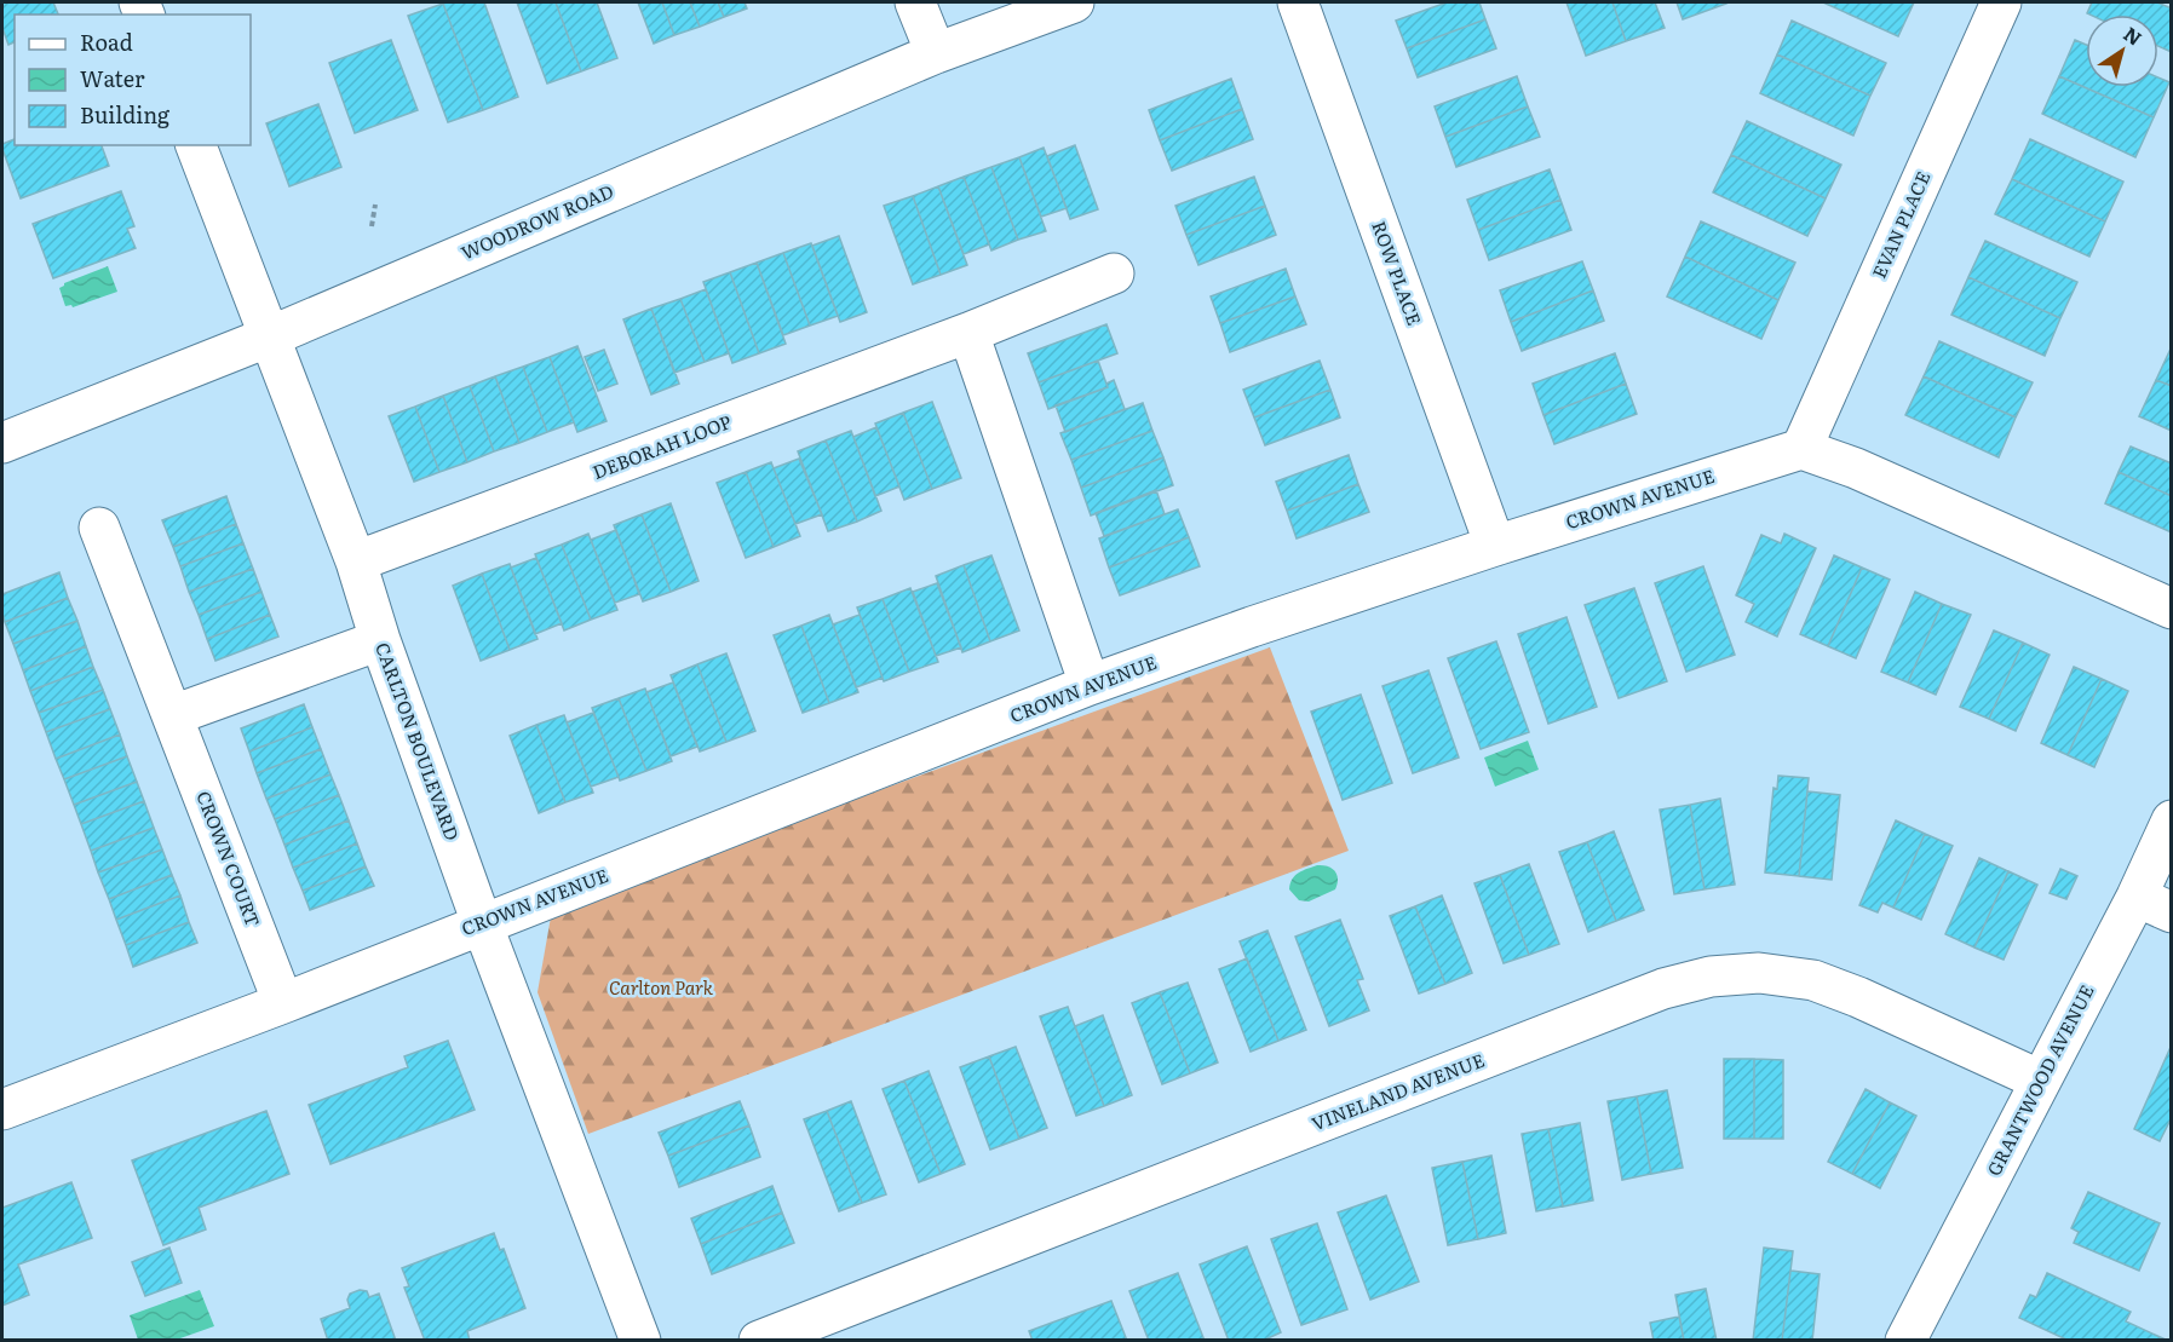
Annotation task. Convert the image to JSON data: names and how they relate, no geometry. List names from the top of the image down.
{
  "streets": {
    "street": [
      "WOODROW ROAD",
      "EVAN PLACE",
      "ROW PLACE",
      "DEBORAH LOOP",
      "CROWN AVENUE",
      "CARLTON BOULEVARD",
      "CROWN COURT",
      "GRANTWOOD AVENUE",
      "VINELAND AVENUE"
    ]
  },
  "crossings": [
    ["WOODROW ROAD", "CARLTON BOULEVARD"],
    ["EVAN PLACE", "CROWN AVENUE"],
    ["ROW PLACE", "CROWN AVENUE"],
    ["DEBORAH LOOP", "CARLTON BOULEVARD"],
    ["CROWN AVENUE", "CARLTON BOULEVARD"],
    ["CROWN AVENUE", "CROWN COURT"],
    ["GRANTWOOD AVENUE", "VINELAND AVENUE"]
  ],
  "parks": ["Carlton Park"],
  "legend": ["Road", "Water", "Building"],
  "north": "top right"
}
